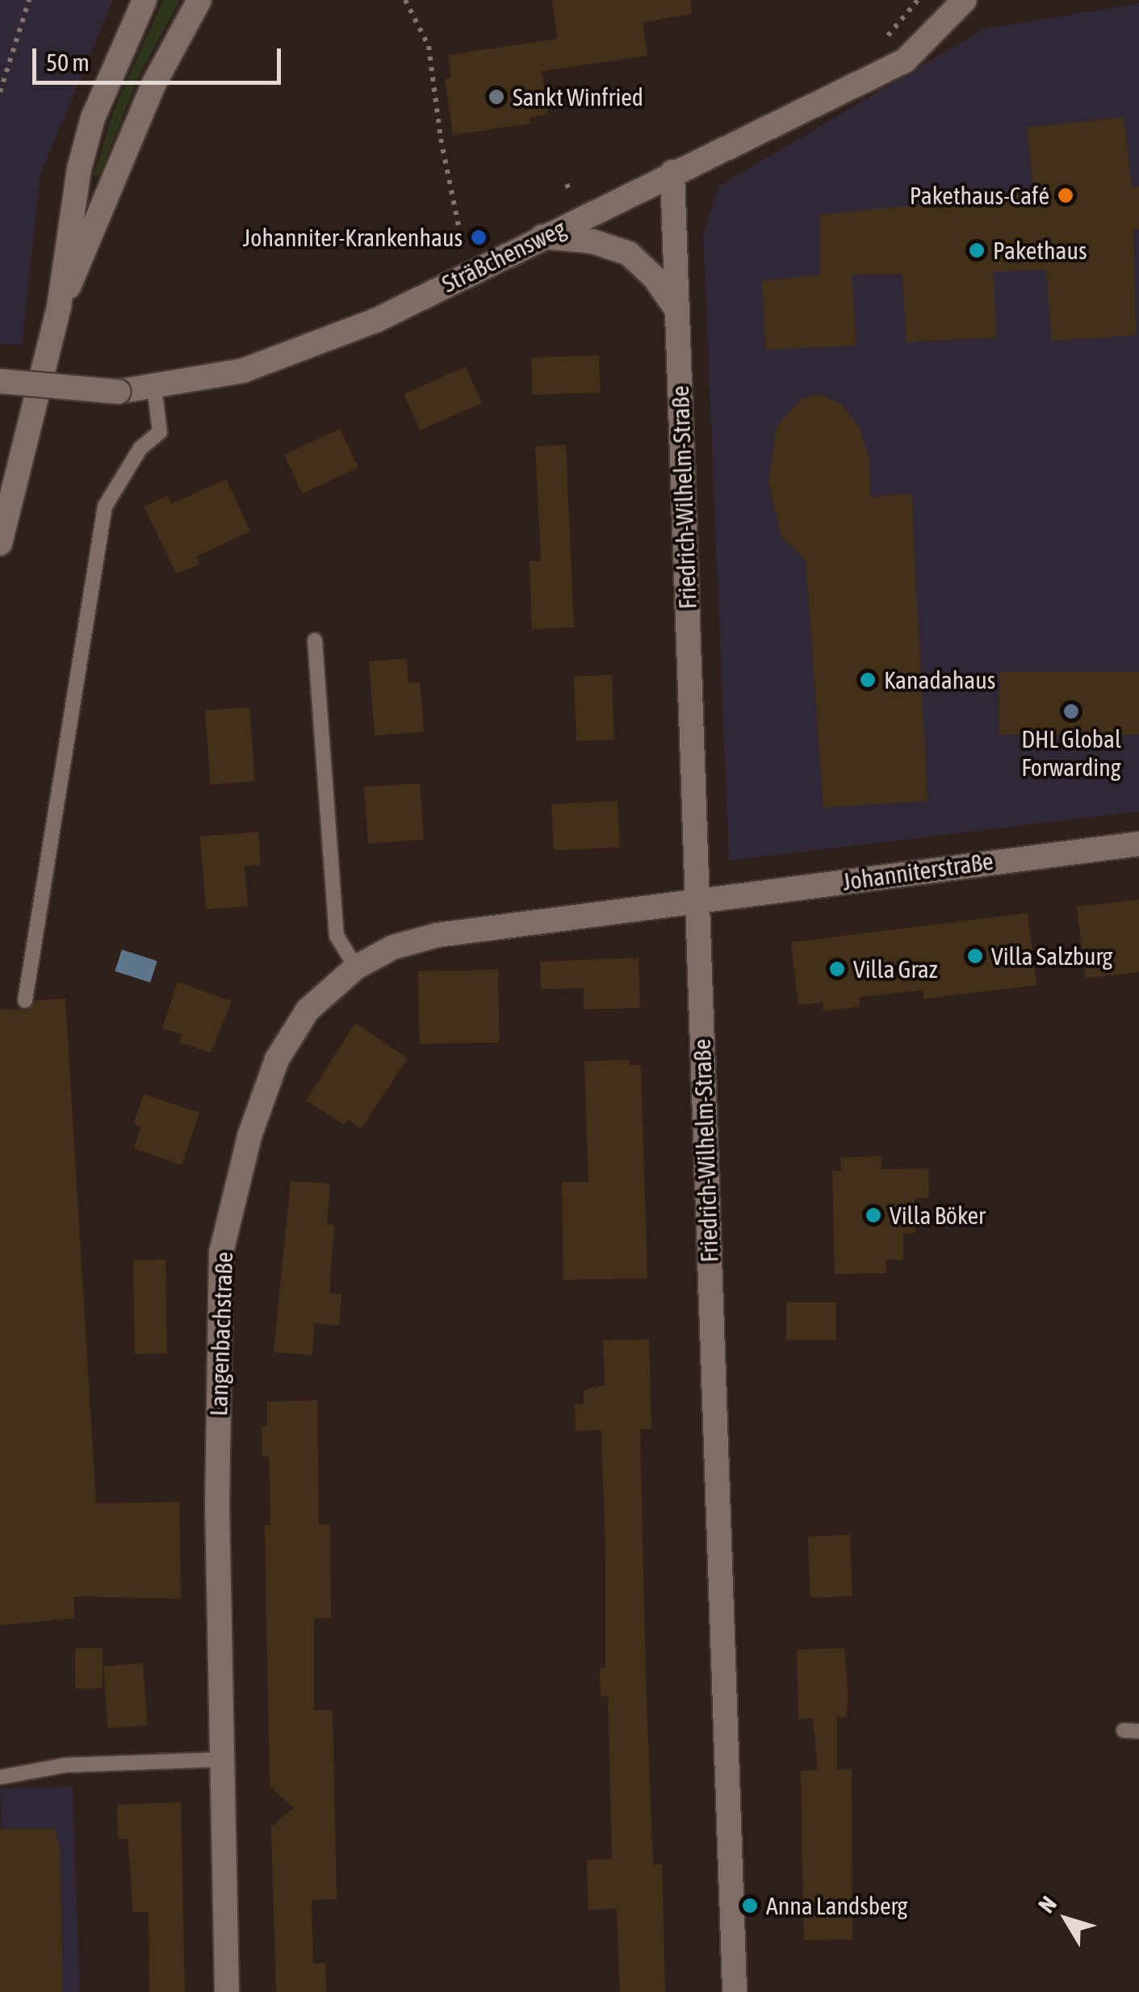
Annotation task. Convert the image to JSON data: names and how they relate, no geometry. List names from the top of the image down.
{
  "streets": {
    "street": [
      "Sträßchensweg",
      "Friedrich-Wilhelm-Straße",
      "Johanniterstraße",
      "Langenbachstraße"
    ]
  },
  "crossings": [
    ["Sträßchensweg", "Friedrich-Wilhelm-Straße"],
    ["Friedrich-Wilhelm-Straße", "Johanniterstraße"],
    ["Friedrich-Wilhelm-Straße", "Langenbachstraße"],
    ["Johanniterstraße", "Langenbachstraße"]
  ],
  "places": [
    "Sankt Winfried",
    "Pakethaus-Café",
    "Johanniter-Krankenhaus",
    "Pakethaus",
    "Kanadahaus",
    "DHL Global Forwarding",
    "Villa Salzburg",
    "Villa Graz",
    "Villa Böker",
    "Anna Landsberg"
  ],
  "scale_bar": "50 m",
  "north": "top left"
}
